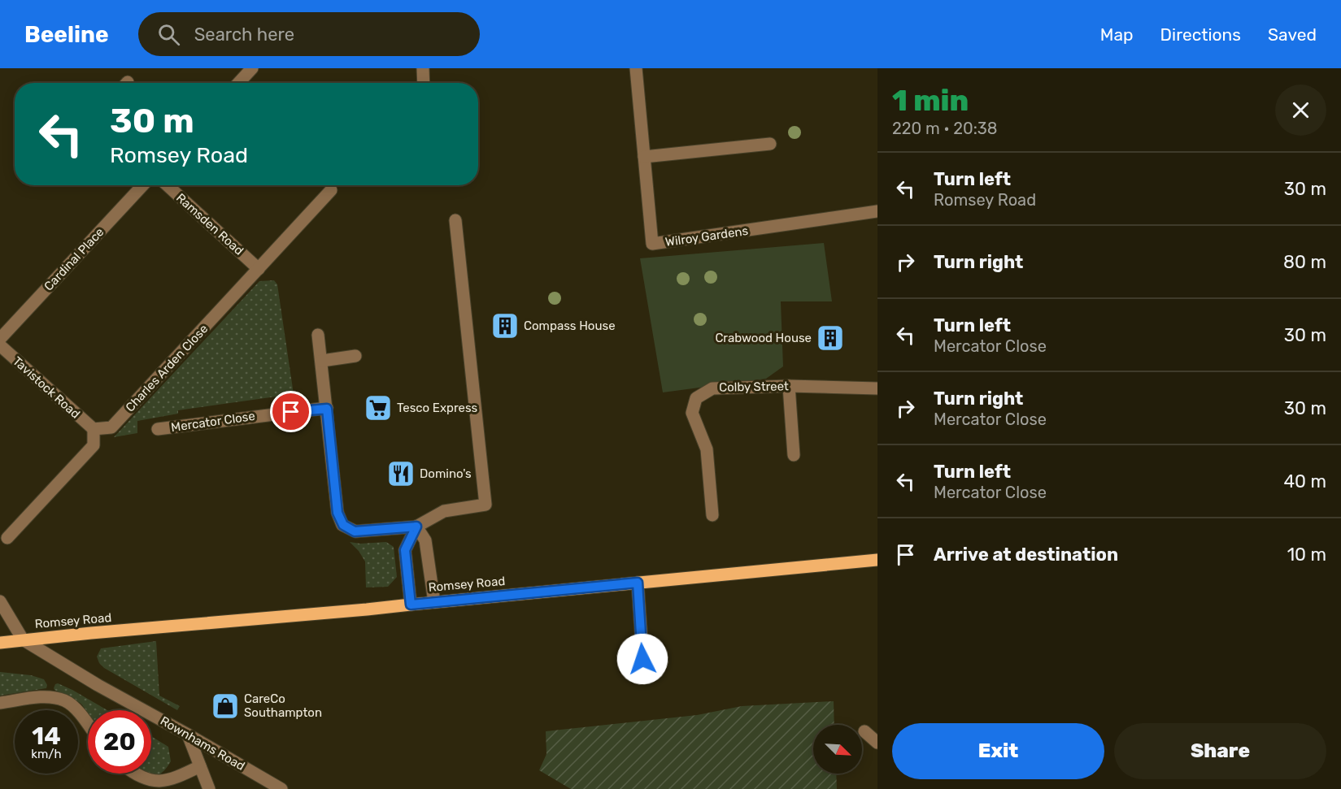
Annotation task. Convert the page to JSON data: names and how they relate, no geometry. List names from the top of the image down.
{
  "streets": {
    "main road": ["Romsey Road"],
    "street": [
      "Ramsden Road",
      "Wilroy Gardens",
      "Cardinal Place",
      "Charles Arden Close",
      "Colby Street",
      "Tavistock Road",
      "Mercator Close",
      "Rownhams Road"
    ]
  },
  "crossings": [
    ["Ramsden Road", "Charles Arden Close"],
    ["Charles Arden Close", "Tavistock Road"],
    ["Romsey Road", "Rownhams Road"]
  ],
  "places": {
    "building": ["Compass House", "Crabwood House"],
    "supermarket": ["Tesco Express"],
    "restaurant": ["Domino's"],
    "shop": ["CareCo Southampton"]
  },
  "north": "bottom right",
  "page": {
    "header": "Beeline",
    "search": "Search here",
    "nav": ["Map", "Directions", "Saved"],
    "heading": ["1 min", "220 m · 20:38"],
    "turn": ["30 m", "Romsey Road"],
    "list": [
      {
        "name": "Turn left",
        "note": "Romsey Road",
        "value": "30 m"
      },
      {
        "name": "Turn right",
        "value": "80 m"
      },
      {
        "name": "Turn left",
        "note": "Mercator Close",
        "value": "30 m"
      },
      {
        "name": "Turn right",
        "note": "Mercator Close",
        "value": "30 m"
      },
      {
        "name": "Turn left",
        "note": "Mercator Close",
        "value": "40 m"
      },
      {
        "name": "Arrive at destination",
        "value": "10 m"
      }
    ],
    "speed": "14 km/h",
    "limit": "20",
    "buttons": ["Exit", "Share"]
  }
}
